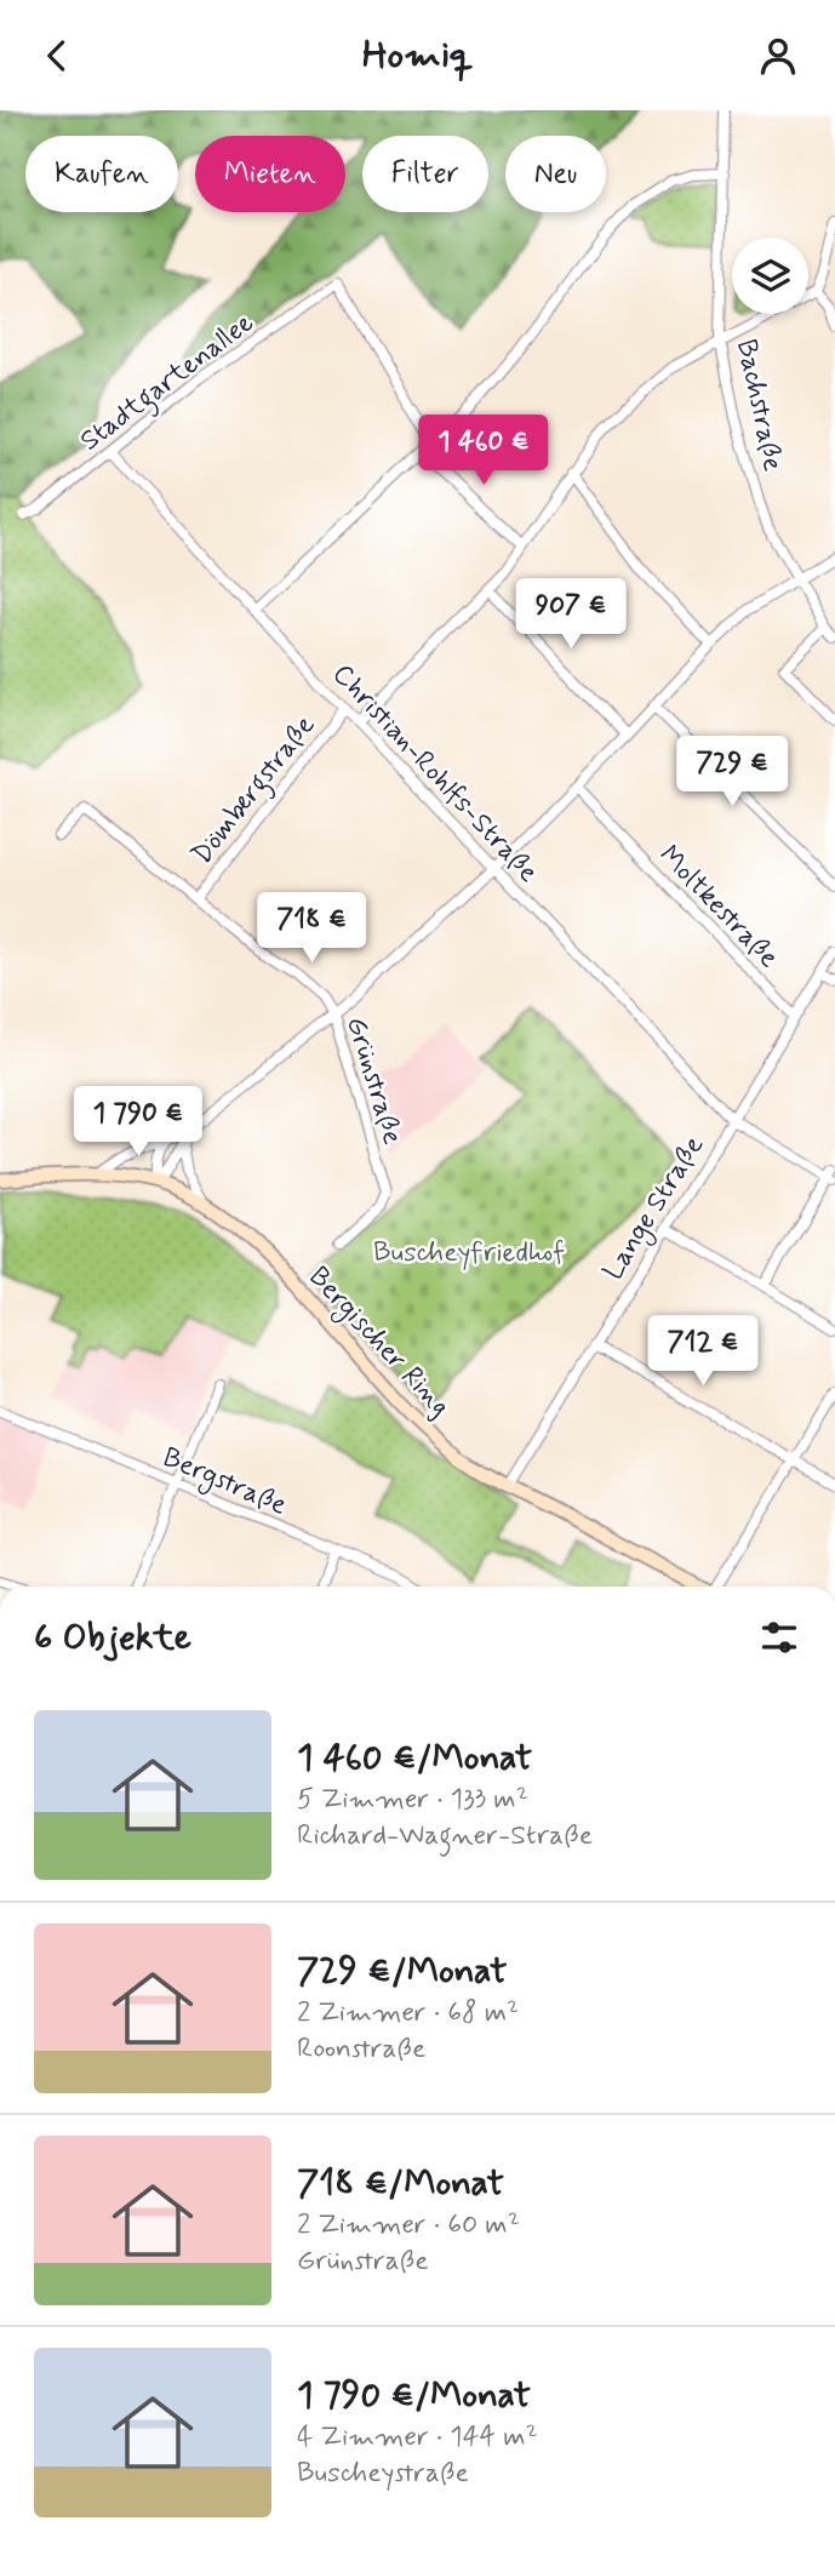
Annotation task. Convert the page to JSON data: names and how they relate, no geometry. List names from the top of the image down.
{
  "streets": {
    "main road": ["Bergischer Ring"],
    "street": [
      "Stadtgartenallee",
      "Bachstraße",
      "Christian-Rohlfs-Straße",
      "Dömbergstraße",
      "Moltkestraße",
      "Grünstraße",
      "Lange Straße",
      "Bergstraße"
    ]
  },
  "crossings": [
    ["Stadtgartenallee", "Christian-Rohlfs-Straße"],
    ["Bachstraße", "Dömbergstraße"],
    ["Christian-Rohlfs-Straße", "Dömbergstraße"],
    ["Christian-Rohlfs-Straße", "Lange Straße"],
    ["Dömbergstraße", "Grünstraße"],
    ["Moltkestraße", "Lange Straße"],
    ["Lange Straße", "Bergischer Ring"]
  ],
  "parks": ["Buscheyfriedhof"],
  "page": {
    "header": "Homiq",
    "chip": [
      "Kaufen",
      "Mieten",
      "Filter",
      "Neu"
    ],
    "price": [
      "1 460 €",
      "907 €",
      "729 €",
      "718 €",
      "1 790 €",
      "712 €"
    ],
    "heading": "6 Objekte",
    "list": [
      {
        "name": "1 460 €/Monat",
        "note": "5 Zimmer · 133 m² · Richard-Wagner-Straße"
      },
      {
        "name": "729 €/Monat",
        "note": "2 Zimmer · 68 m² · Roonstraße"
      },
      {
        "name": "718 €/Monat",
        "note": "2 Zimmer · 60 m² · Grünstraße"
      },
      {
        "name": "1 790 €/Monat",
        "note": "4 Zimmer · 144 m² · Buscheystraße"
      }
    ]
  }
}
